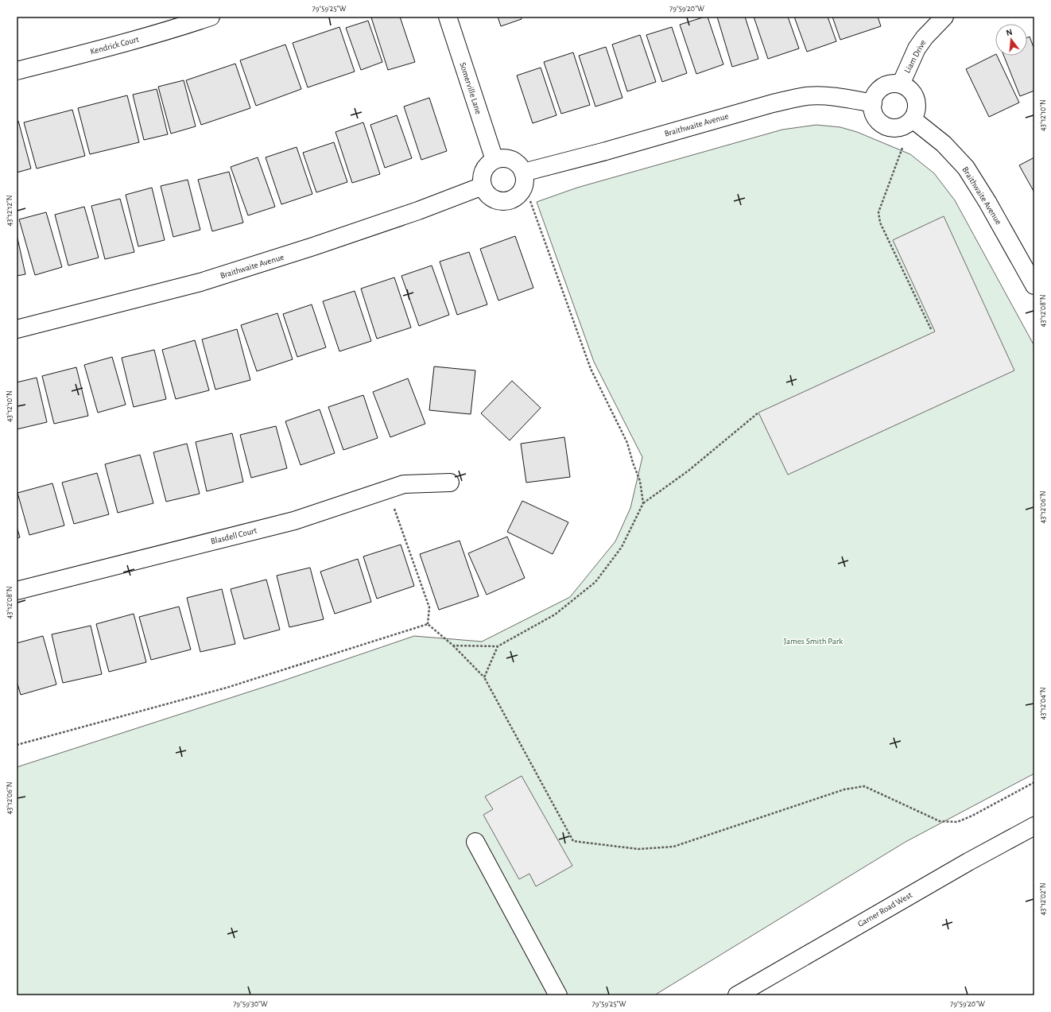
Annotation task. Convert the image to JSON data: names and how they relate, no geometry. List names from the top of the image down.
{
  "streets": {
    "street": [
      "Kendrick Court",
      "Liam Drive",
      "Somerville Lane",
      "Braithwaite Avenue",
      "Blasdell Court",
      "Garner Road West"
    ]
  },
  "crossings": [
    ["Liam Drive", "Braithwaite Avenue"],
    ["Somerville Lane", "Braithwaite Avenue"]
  ],
  "parks": ["James Smith Park"],
  "north": "top",
  "coordinates": [
    "79°59'25\"W",
    "79°59'20\"W",
    "43°12'10\"N",
    "43°12'12\"N",
    "43°12'08\"N",
    "43°12'06\"N",
    "43°12'04\"N",
    "43°12'02\"N",
    "79°59'30\"W"
  ]
}
